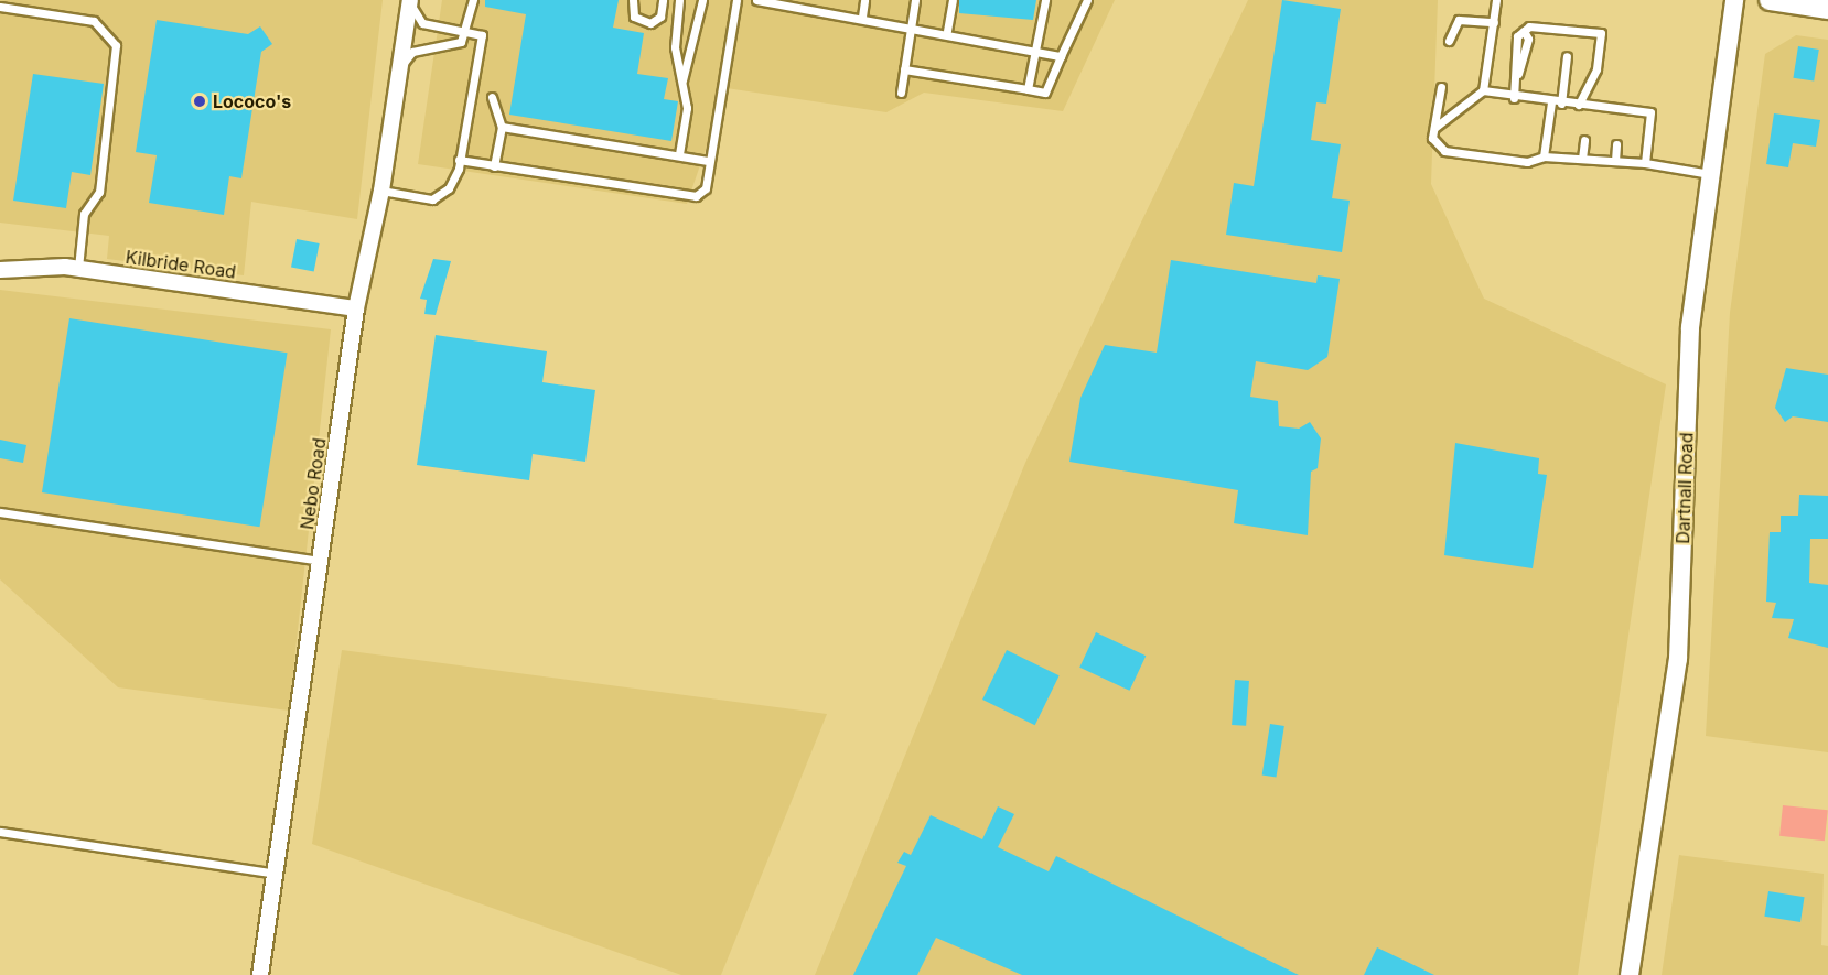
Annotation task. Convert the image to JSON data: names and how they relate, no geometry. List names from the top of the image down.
{
  "streets": {
    "street": ["Kilbride Road", "Nebo Road", "Dartnall Road"]
  },
  "crossings": [
    ["Kilbride Road", "Nebo Road"]
  ],
  "places": ["Lococo's"]
}
